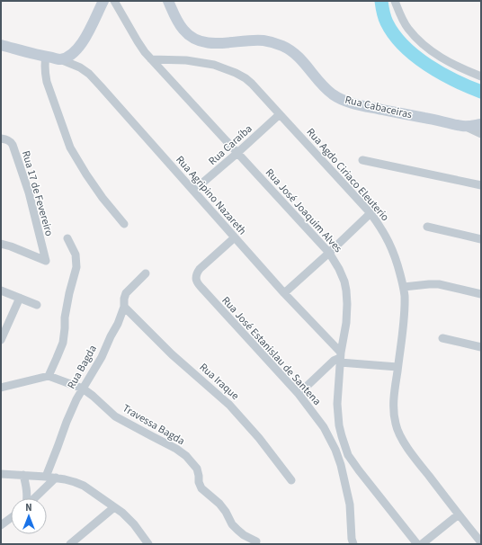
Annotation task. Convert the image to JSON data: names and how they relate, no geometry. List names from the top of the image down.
{
  "streets": {
    "main road": ["Rua Cabaceiras"],
    "street": [
      "Rua Caraíba",
      "Rua Agdo Ciriaco Eleuterio",
      "Rua 17 de Fevereiro",
      "Rua Agripino Nazareth",
      "Rua José Joaquim Alves",
      "Rua José Estanislau de Santena",
      "Rua Bagda",
      "Rua Iraque",
      "Travessa Bagda"
    ]
  },
  "crossings": [
    ["Rua Caraíba", "Rua Agdo Ciriaco Eleuterio"],
    ["Rua Caraíba", "Rua Agripino Nazareth"],
    ["Rua Caraíba", "Rua José Joaquim Alves"],
    ["Rua Agdo Ciriaco Eleuterio", "Rua José Joaquim Alves"],
    ["Rua Agripino Nazareth", "Rua José Joaquim Alves"],
    ["Rua Agripino Nazareth", "Rua José Estanislau de Santena"],
    ["Rua Bagda", "Rua Iraque"],
    ["Rua Bagda", "Travessa Bagda"]
  ],
  "north": "top"
}
